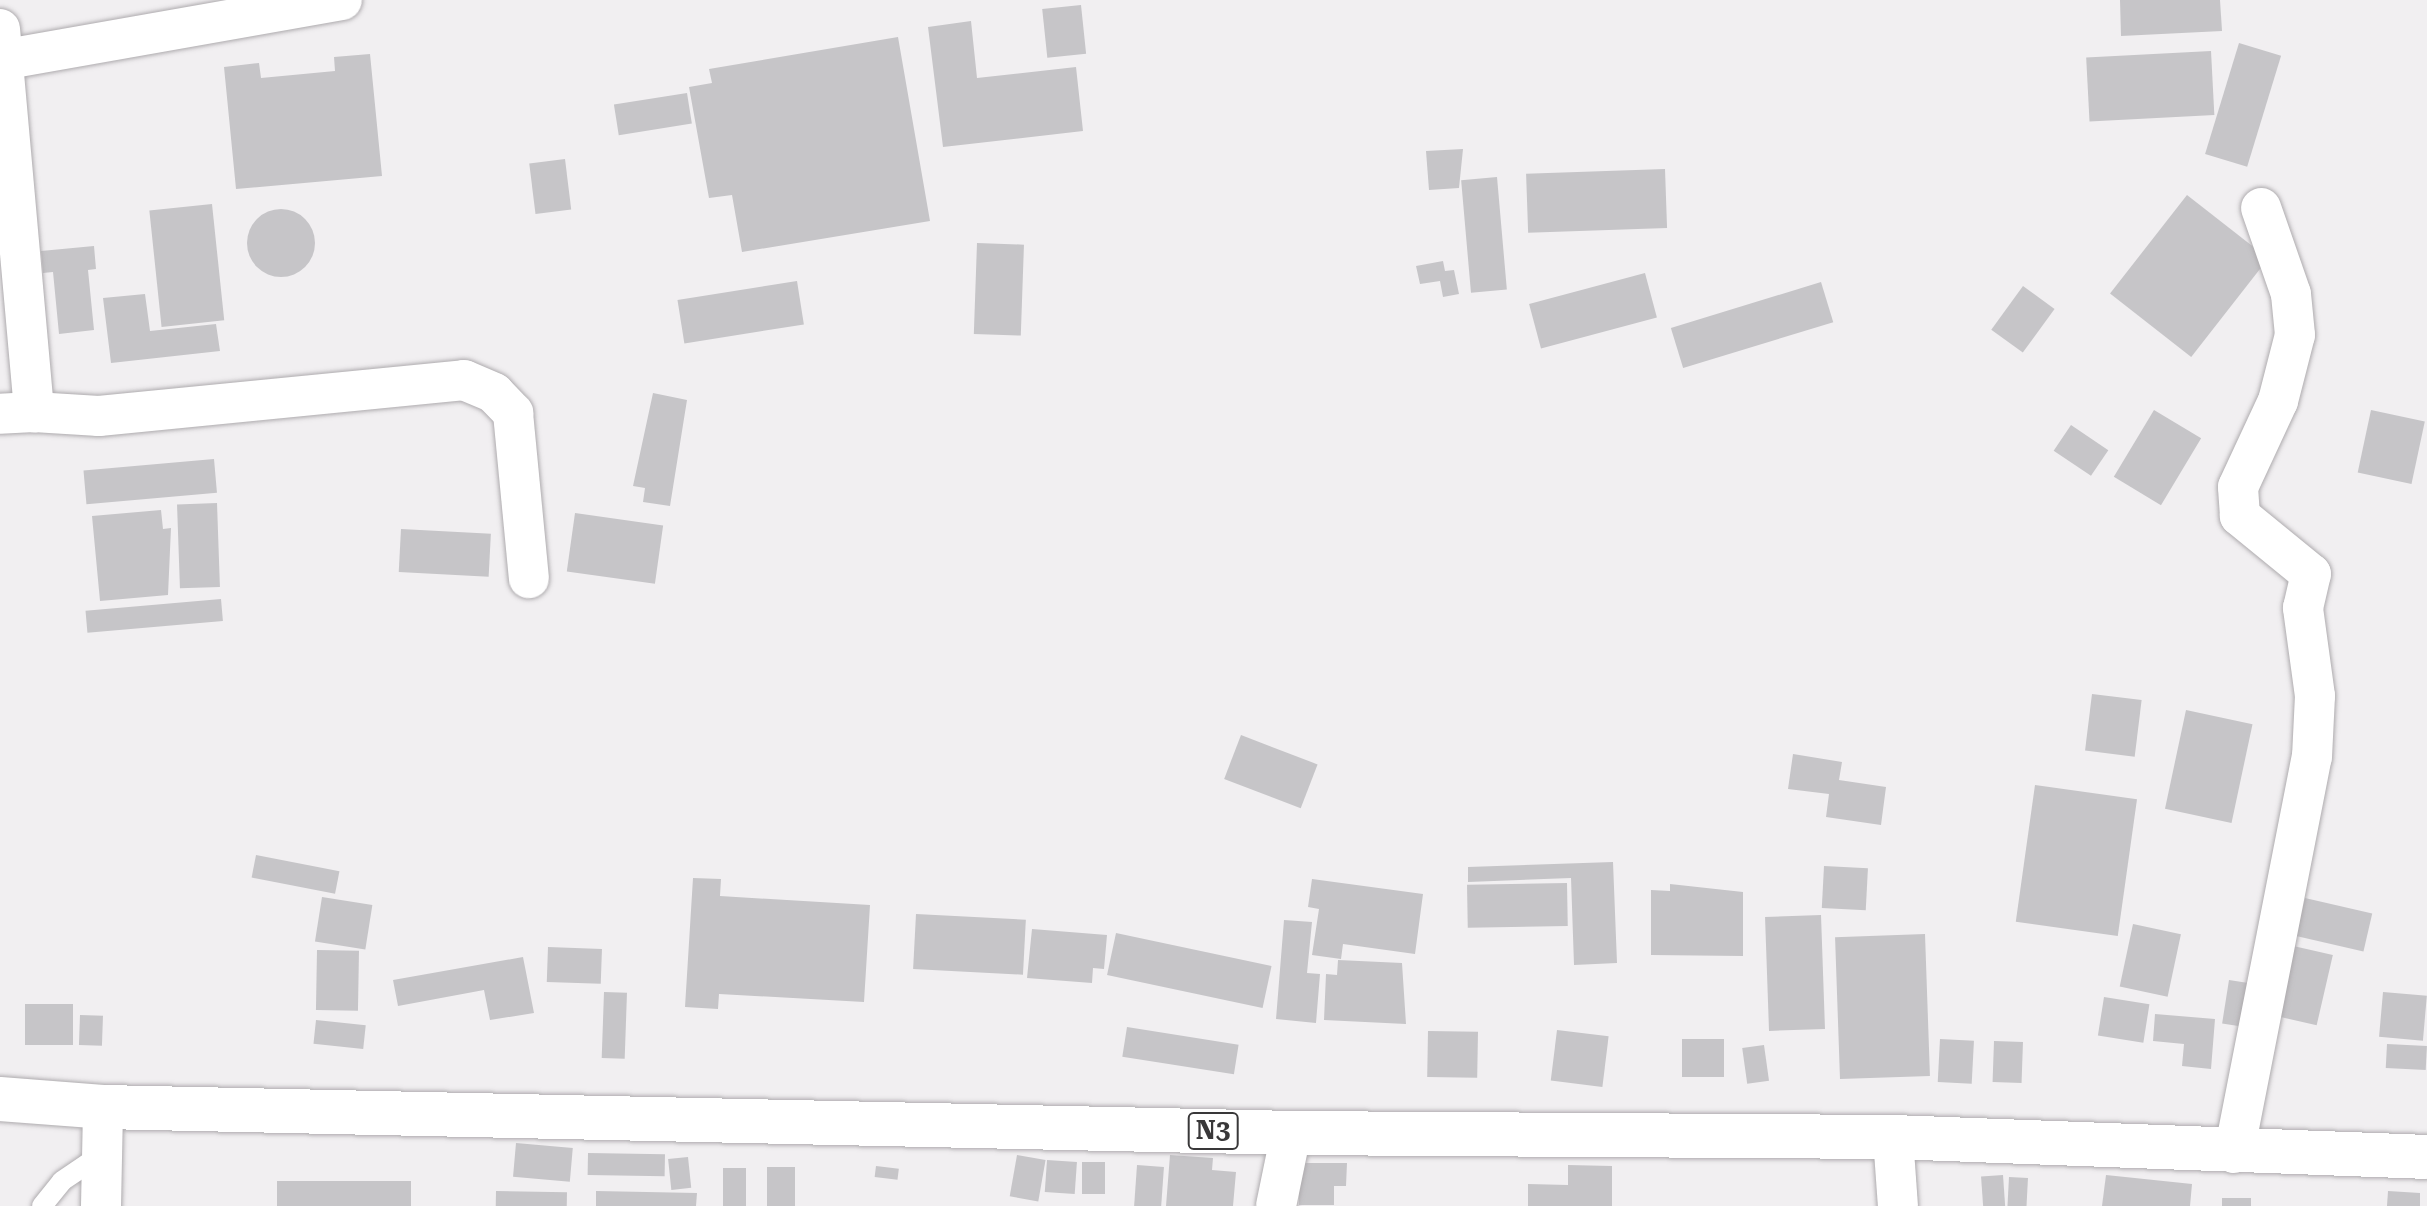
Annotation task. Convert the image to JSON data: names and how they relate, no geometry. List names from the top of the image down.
{
  "streets": {
    "main road": ["N3"]
  }
}
